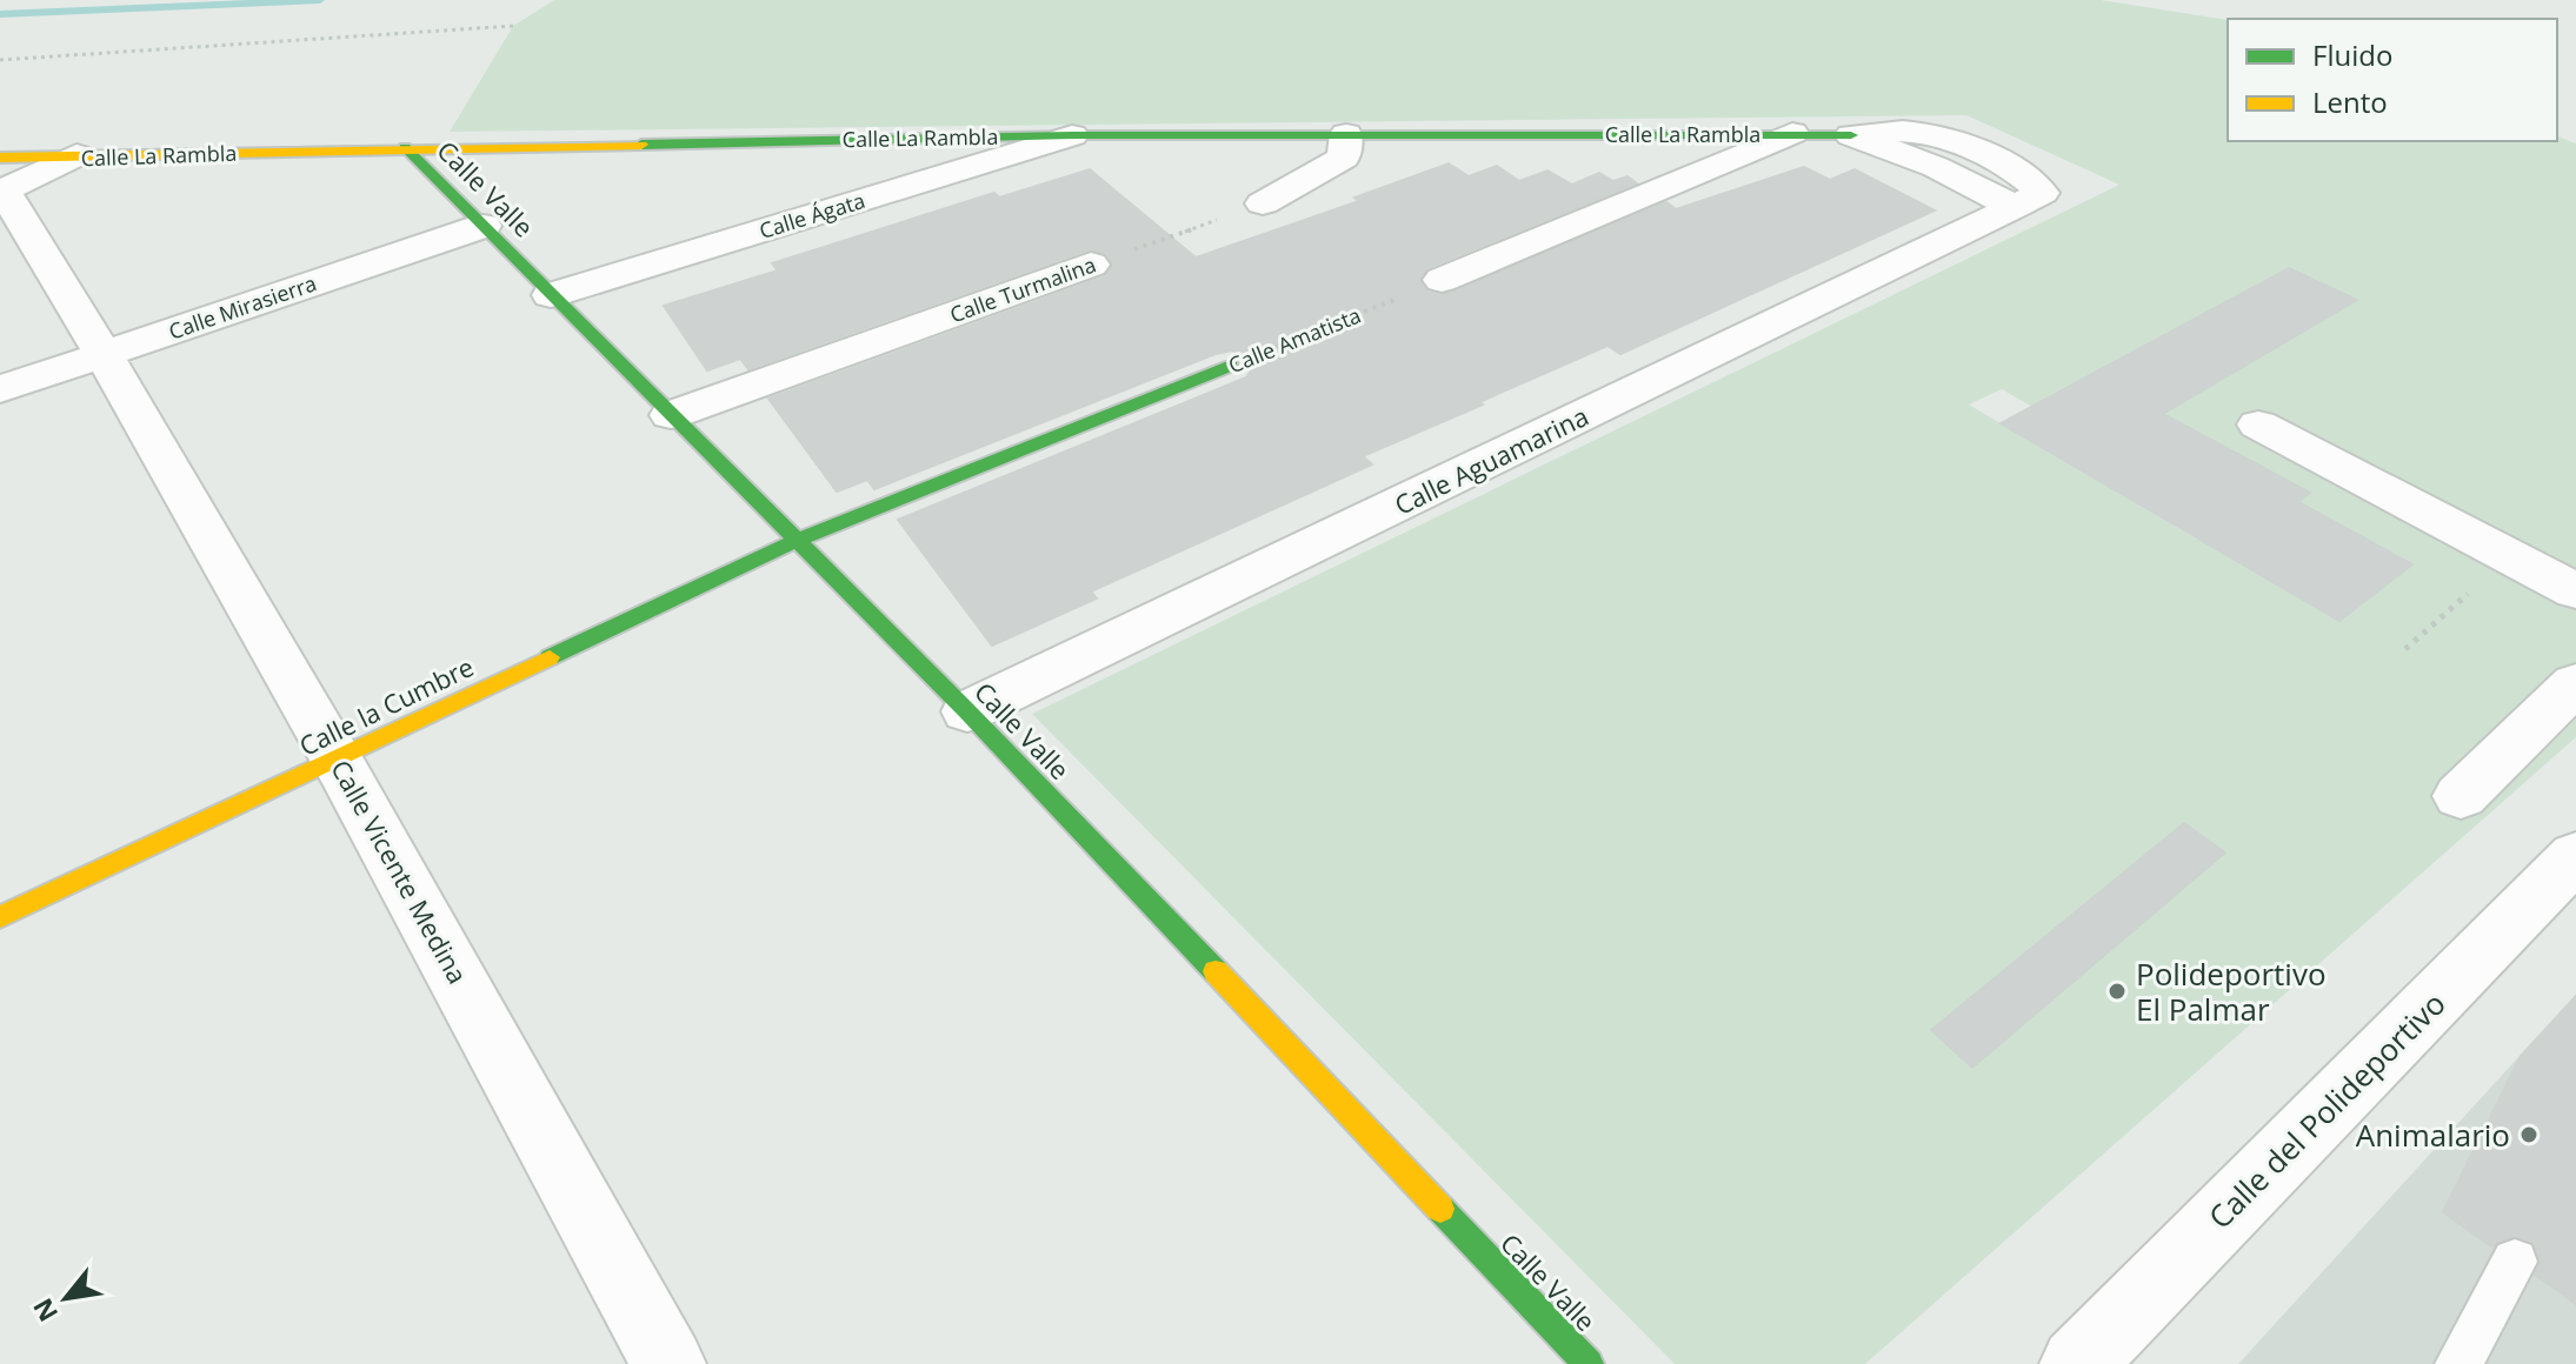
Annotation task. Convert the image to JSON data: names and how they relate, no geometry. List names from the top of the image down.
{
  "streets": {
    "street": [
      "Calle La Rambla",
      "Calle Valle",
      "Calle Ágata",
      "Calle Turmalina",
      "Calle Mirasierra",
      "Calle Amatista",
      "Calle Aguamarina",
      "Calle la Cumbre",
      "Calle Vicente Medina",
      "Calle del Polideportivo"
    ]
  },
  "crossings": [
    ["Calle La Rambla", "Calle Valle"],
    ["Calle La Rambla", "Calle Ágata"],
    ["Calle La Rambla", "Calle Aguamarina"],
    ["Calle La Rambla", "Calle Vicente Medina"],
    ["Calle Valle", "Calle Ágata"],
    ["Calle Valle", "Calle Turmalina"],
    ["Calle Valle", "Calle Mirasierra"],
    ["Calle Valle", "Calle Amatista"],
    ["Calle Valle", "Calle Aguamarina"],
    ["Calle Valle", "Calle la Cumbre"],
    ["Calle Mirasierra", "Calle Vicente Medina"],
    ["Calle Amatista", "Calle la Cumbre"],
    ["Calle la Cumbre", "Calle Vicente Medina"]
  ],
  "places": ["Polideportivo El Palmar", "Animalario"],
  "legend": ["Fluido", "Lento"],
  "north": "bottom left"
}
